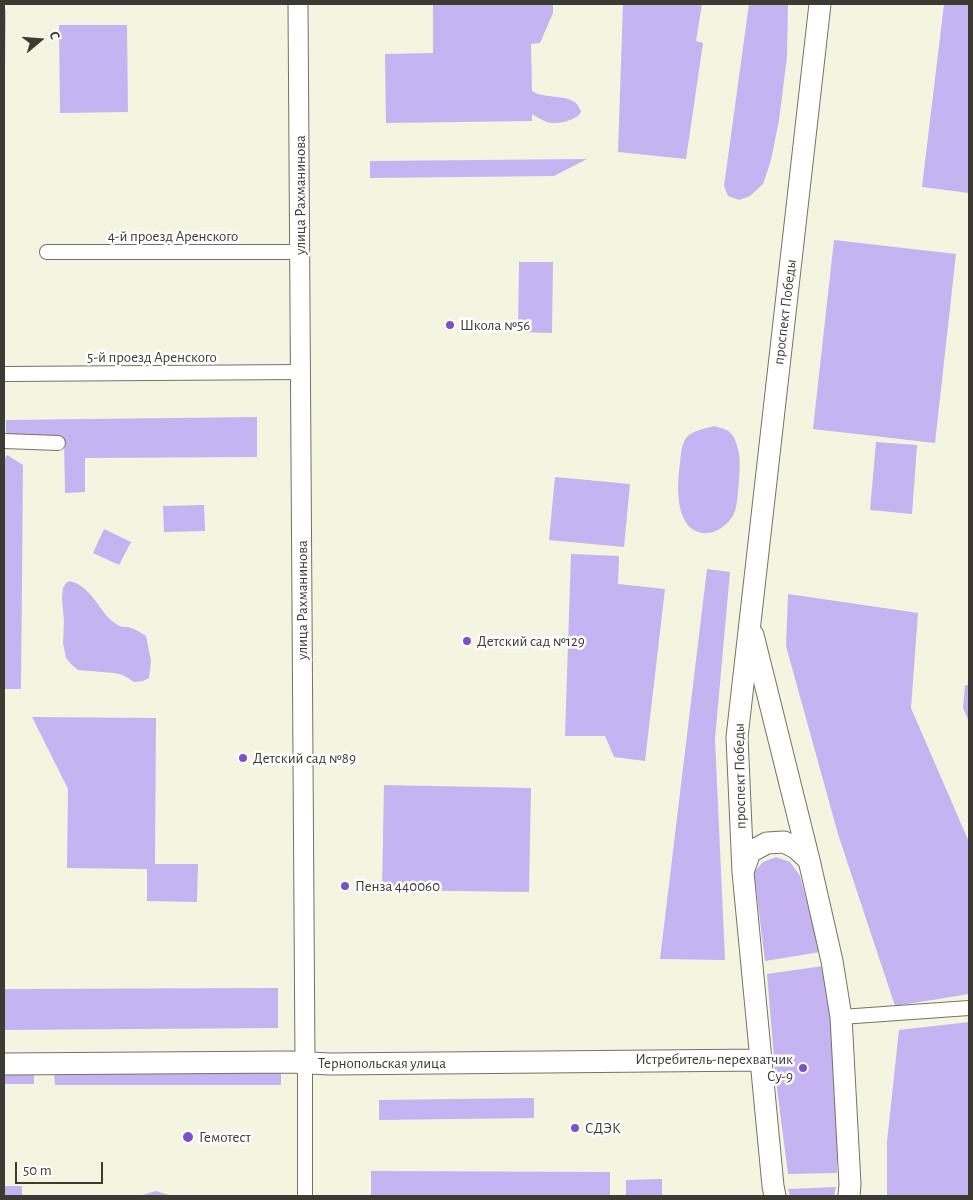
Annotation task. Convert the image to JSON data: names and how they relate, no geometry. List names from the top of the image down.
{
  "streets": {
    "main road": ["улица Рахманинова", "проспект Победы", "Тернопольская улица"],
    "street": ["4-й проезд Аренского", "5-й проезд Аренского"]
  },
  "crossings": [
    ["улица Рахманинова", "4-й проезд Аренского"],
    ["улица Рахманинова", "5-й проезд Аренского"],
    ["улица Рахманинова", "Тернопольская улица"],
    ["проспект Победы", "Тернопольская улица"]
  ],
  "places": [
    "Школа №56",
    "Детский сад №129",
    "Детский сад №89",
    "Пенза 440060",
    "Истребитель-перехватчик Су-9",
    "СДЭК",
    "Гемотест"
  ],
  "scale_bar": "50 m",
  "north": "right"
}
